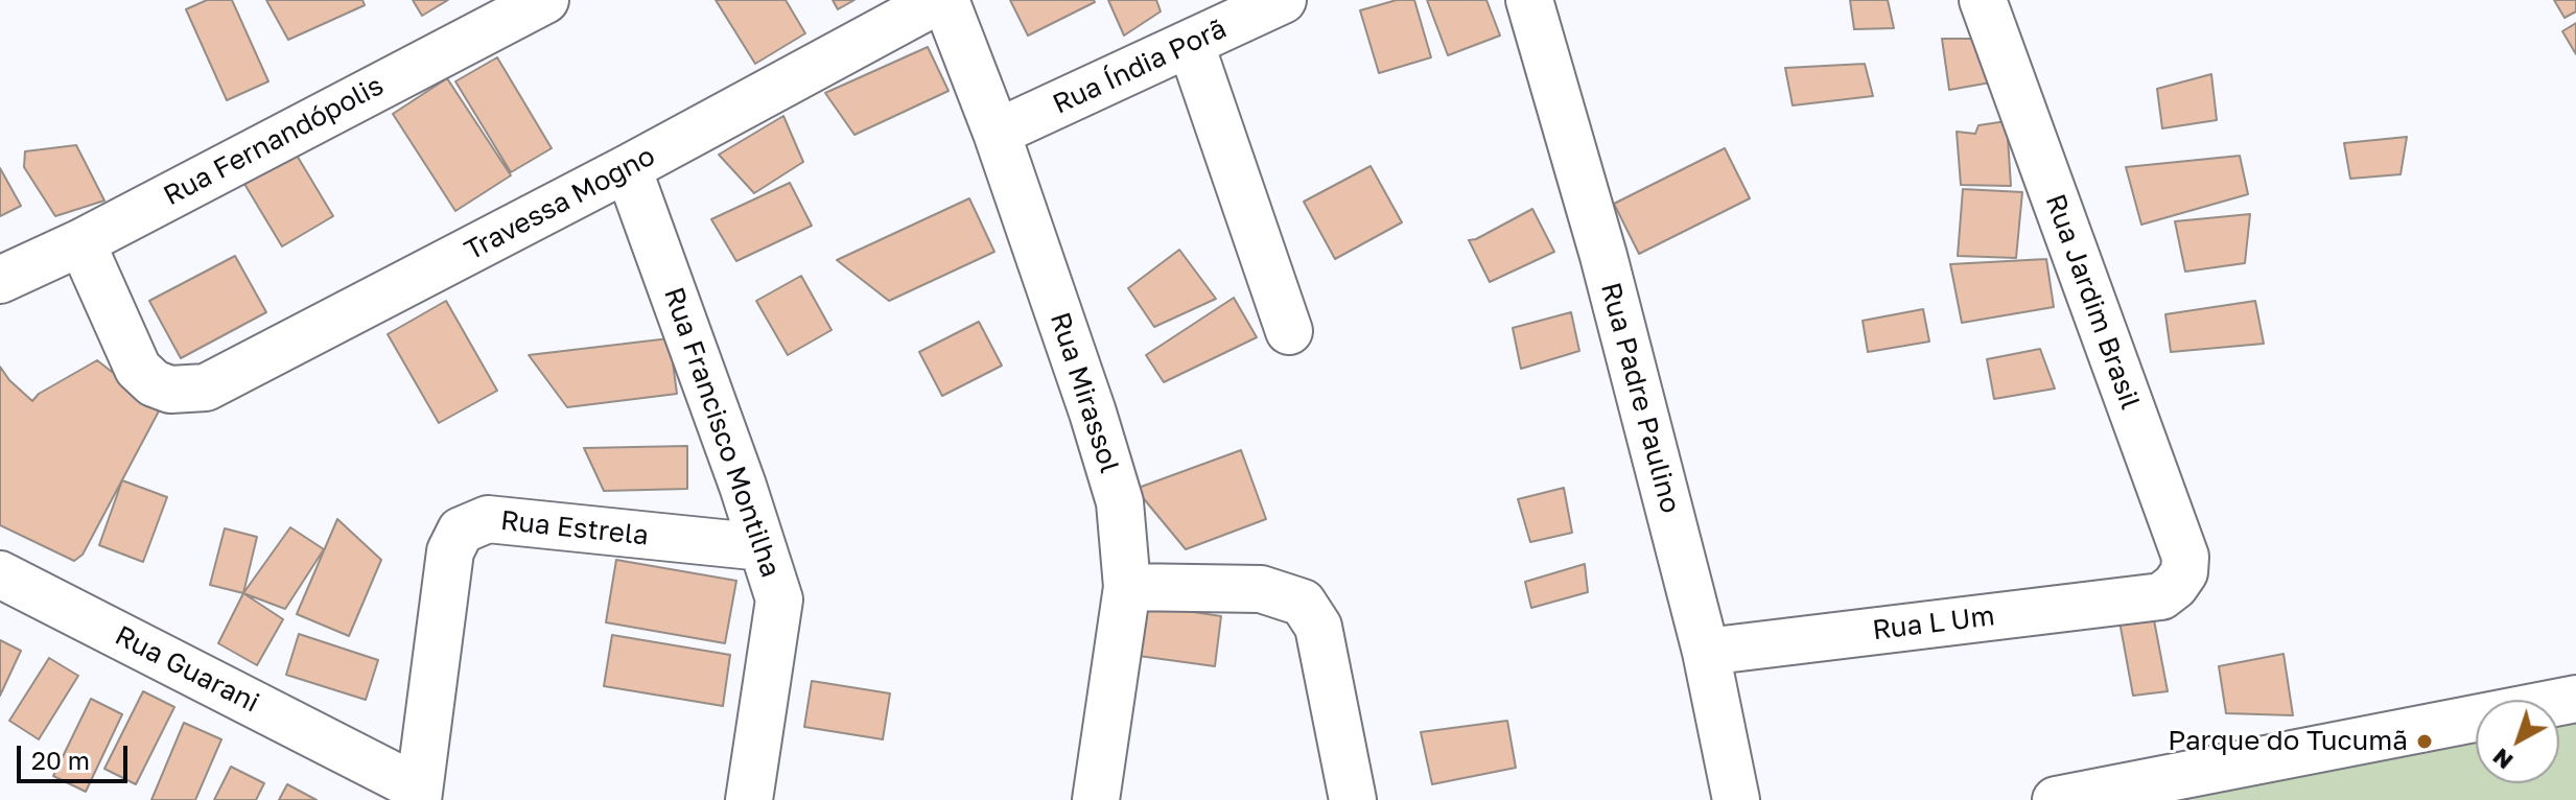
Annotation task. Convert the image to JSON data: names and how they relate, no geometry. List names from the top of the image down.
{
  "streets": {
    "street": [
      "Rua Índia Porã",
      "Rua Fernandópolis",
      "Travessa Mogno",
      "Rua Jardim Brasil",
      "Rua Mirassol",
      "Rua Padre Paulino",
      "Rua Francisco Montilha",
      "Rua Estrela",
      "Rua L Um",
      "Rua Guarani"
    ]
  },
  "crossings": [
    ["Rua Índia Porã", "Rua Mirassol"],
    ["Rua Fernandópolis", "Travessa Mogno"],
    ["Travessa Mogno", "Rua Mirassol"],
    ["Travessa Mogno", "Rua Francisco Montilha"],
    ["Rua Jardim Brasil", "Rua L Um"],
    ["Rua Padre Paulino", "Rua L Um"],
    ["Rua Francisco Montilha", "Rua Estrela"],
    ["Rua Estrela", "Rua Guarani"]
  ],
  "places": ["Parque do Tucumã"],
  "scale_bar": "20 m",
  "north": "bottom left"
}
